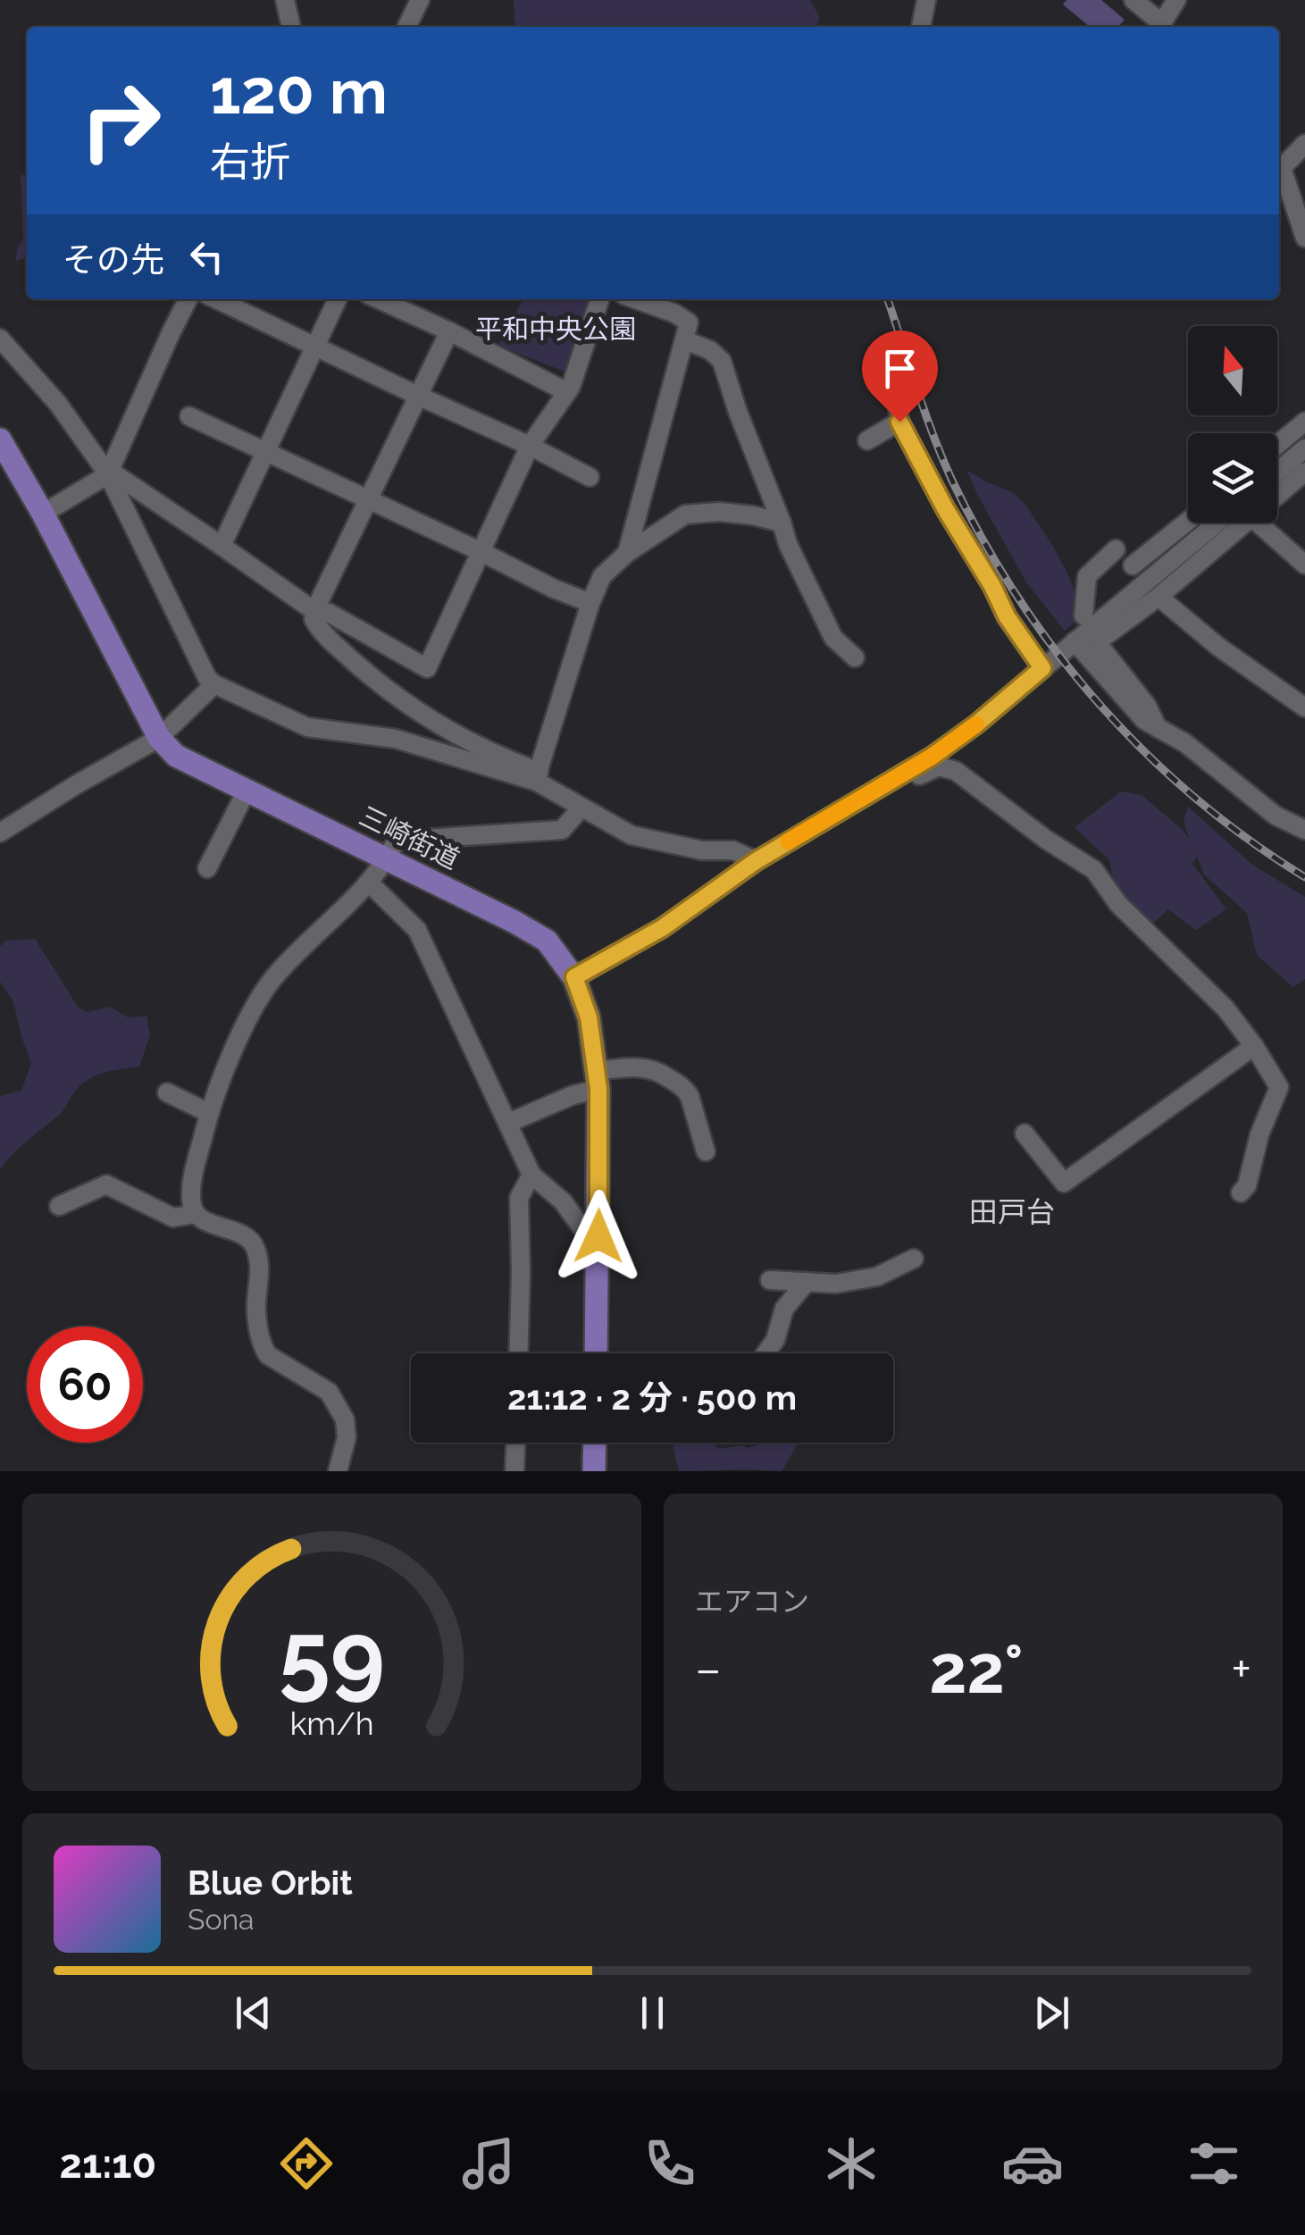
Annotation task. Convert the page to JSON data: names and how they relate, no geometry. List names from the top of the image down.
{
  "streets": {
    "main road": ["三崎街道"]
  },
  "districts": ["田戸台"],
  "parks": ["平和中央公園"],
  "north": "top",
  "page": {
    "turn": ["120 m", "右折"],
    "then": "その先",
    "limit": "60",
    "trip": "21:12 · 2 分 · 500 m",
    "tile": "エアコン",
    "heat": ["−", "22°", "+"],
    "song": ["Blue Orbit", "Sona"],
    "tabs": "21:10",
    "gauge": ["59", "km/h"]
  }
}
